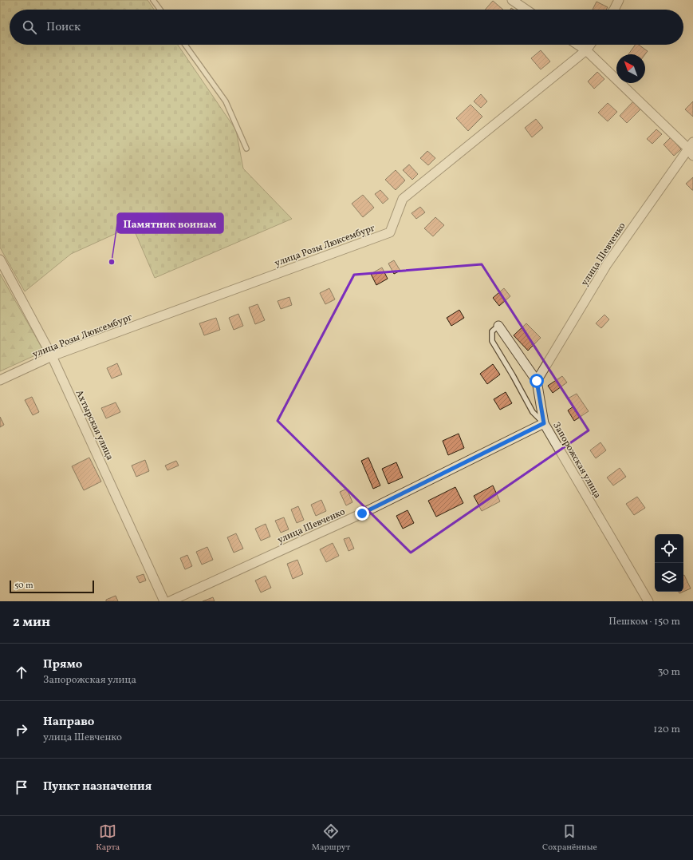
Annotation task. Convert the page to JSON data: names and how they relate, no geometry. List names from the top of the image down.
{
  "streets": {
    "street": [
      "улица Розы Люксембург",
      "улица Шевченко",
      "Ахтырская улица",
      "Запорожская улица"
    ]
  },
  "crossings": [
    ["улица Розы Люксембург", "Ахтырская улица"],
    ["улица Шевченко", "Запорожская улица"]
  ],
  "places": ["Памятник воинам"],
  "scale_bar": "50 m",
  "north": "top left",
  "page": {
    "search": "Поиск",
    "scale": "50 m",
    "heading": ["2 мин", "Пешком · 150 m"],
    "list": [
      ["Прямо", "Запорожская улица", "30 m"],
      ["Направо", "улица Шевченко", "120 m"],
      "Пункт назначения"
    ],
    "nav": ["Карта", "Маршрут", "Сохранённые"]
  }
}
